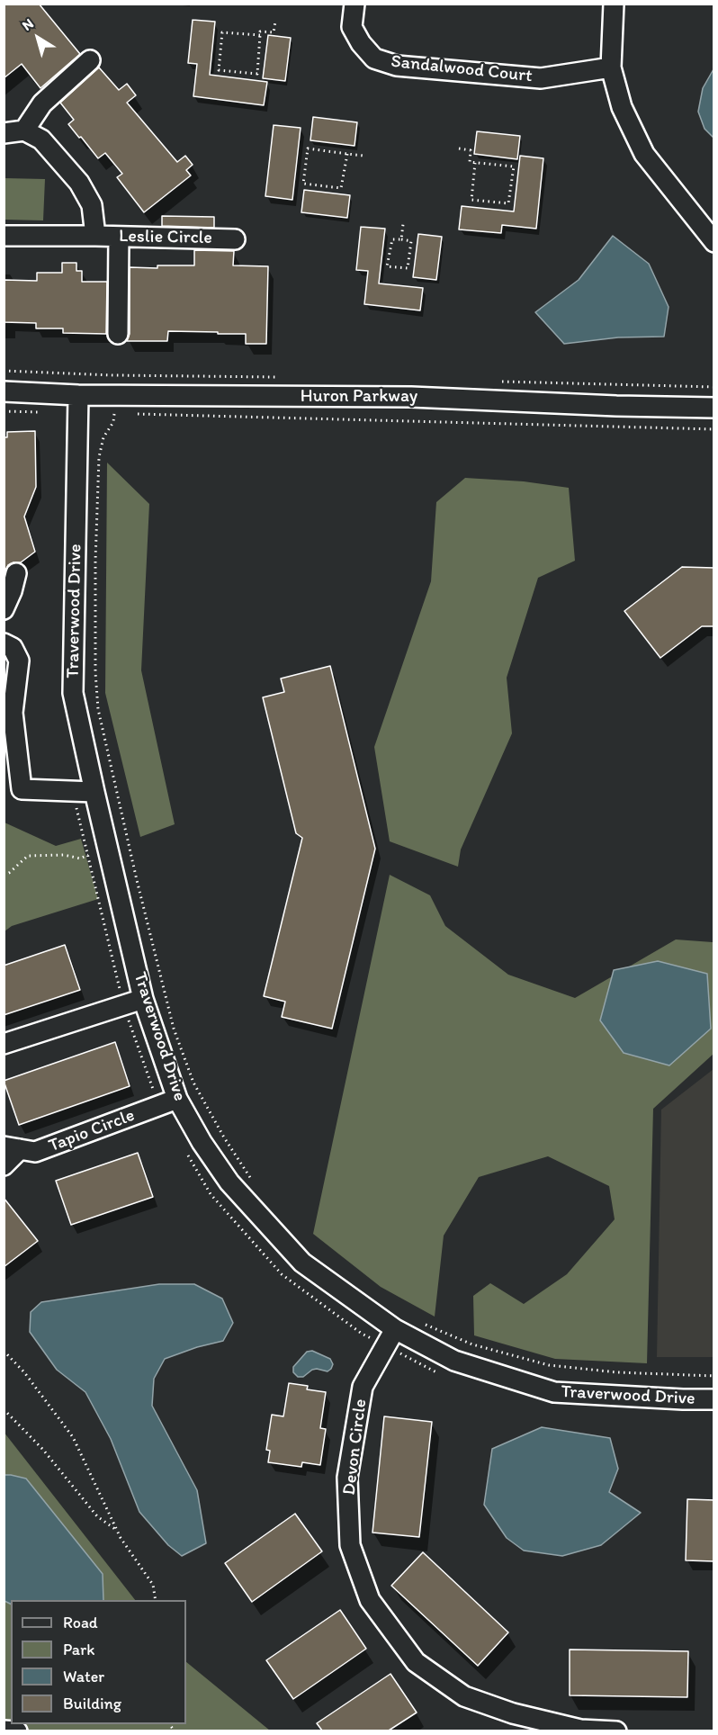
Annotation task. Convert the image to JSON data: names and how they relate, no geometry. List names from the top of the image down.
{
  "streets": {
    "street": [
      "Sandalwood Court",
      "Leslie Circle",
      "Huron Parkway",
      "Traverwood Drive",
      "Tapio Circle",
      "Devon Circle"
    ]
  },
  "crossings": [
    ["Huron Parkway", "Traverwood Drive"],
    ["Traverwood Drive", "Tapio Circle"],
    ["Traverwood Drive", "Devon Circle"]
  ],
  "legend": [
    "Road",
    "Park",
    "Water",
    "Building"
  ],
  "north": "top left"
}
